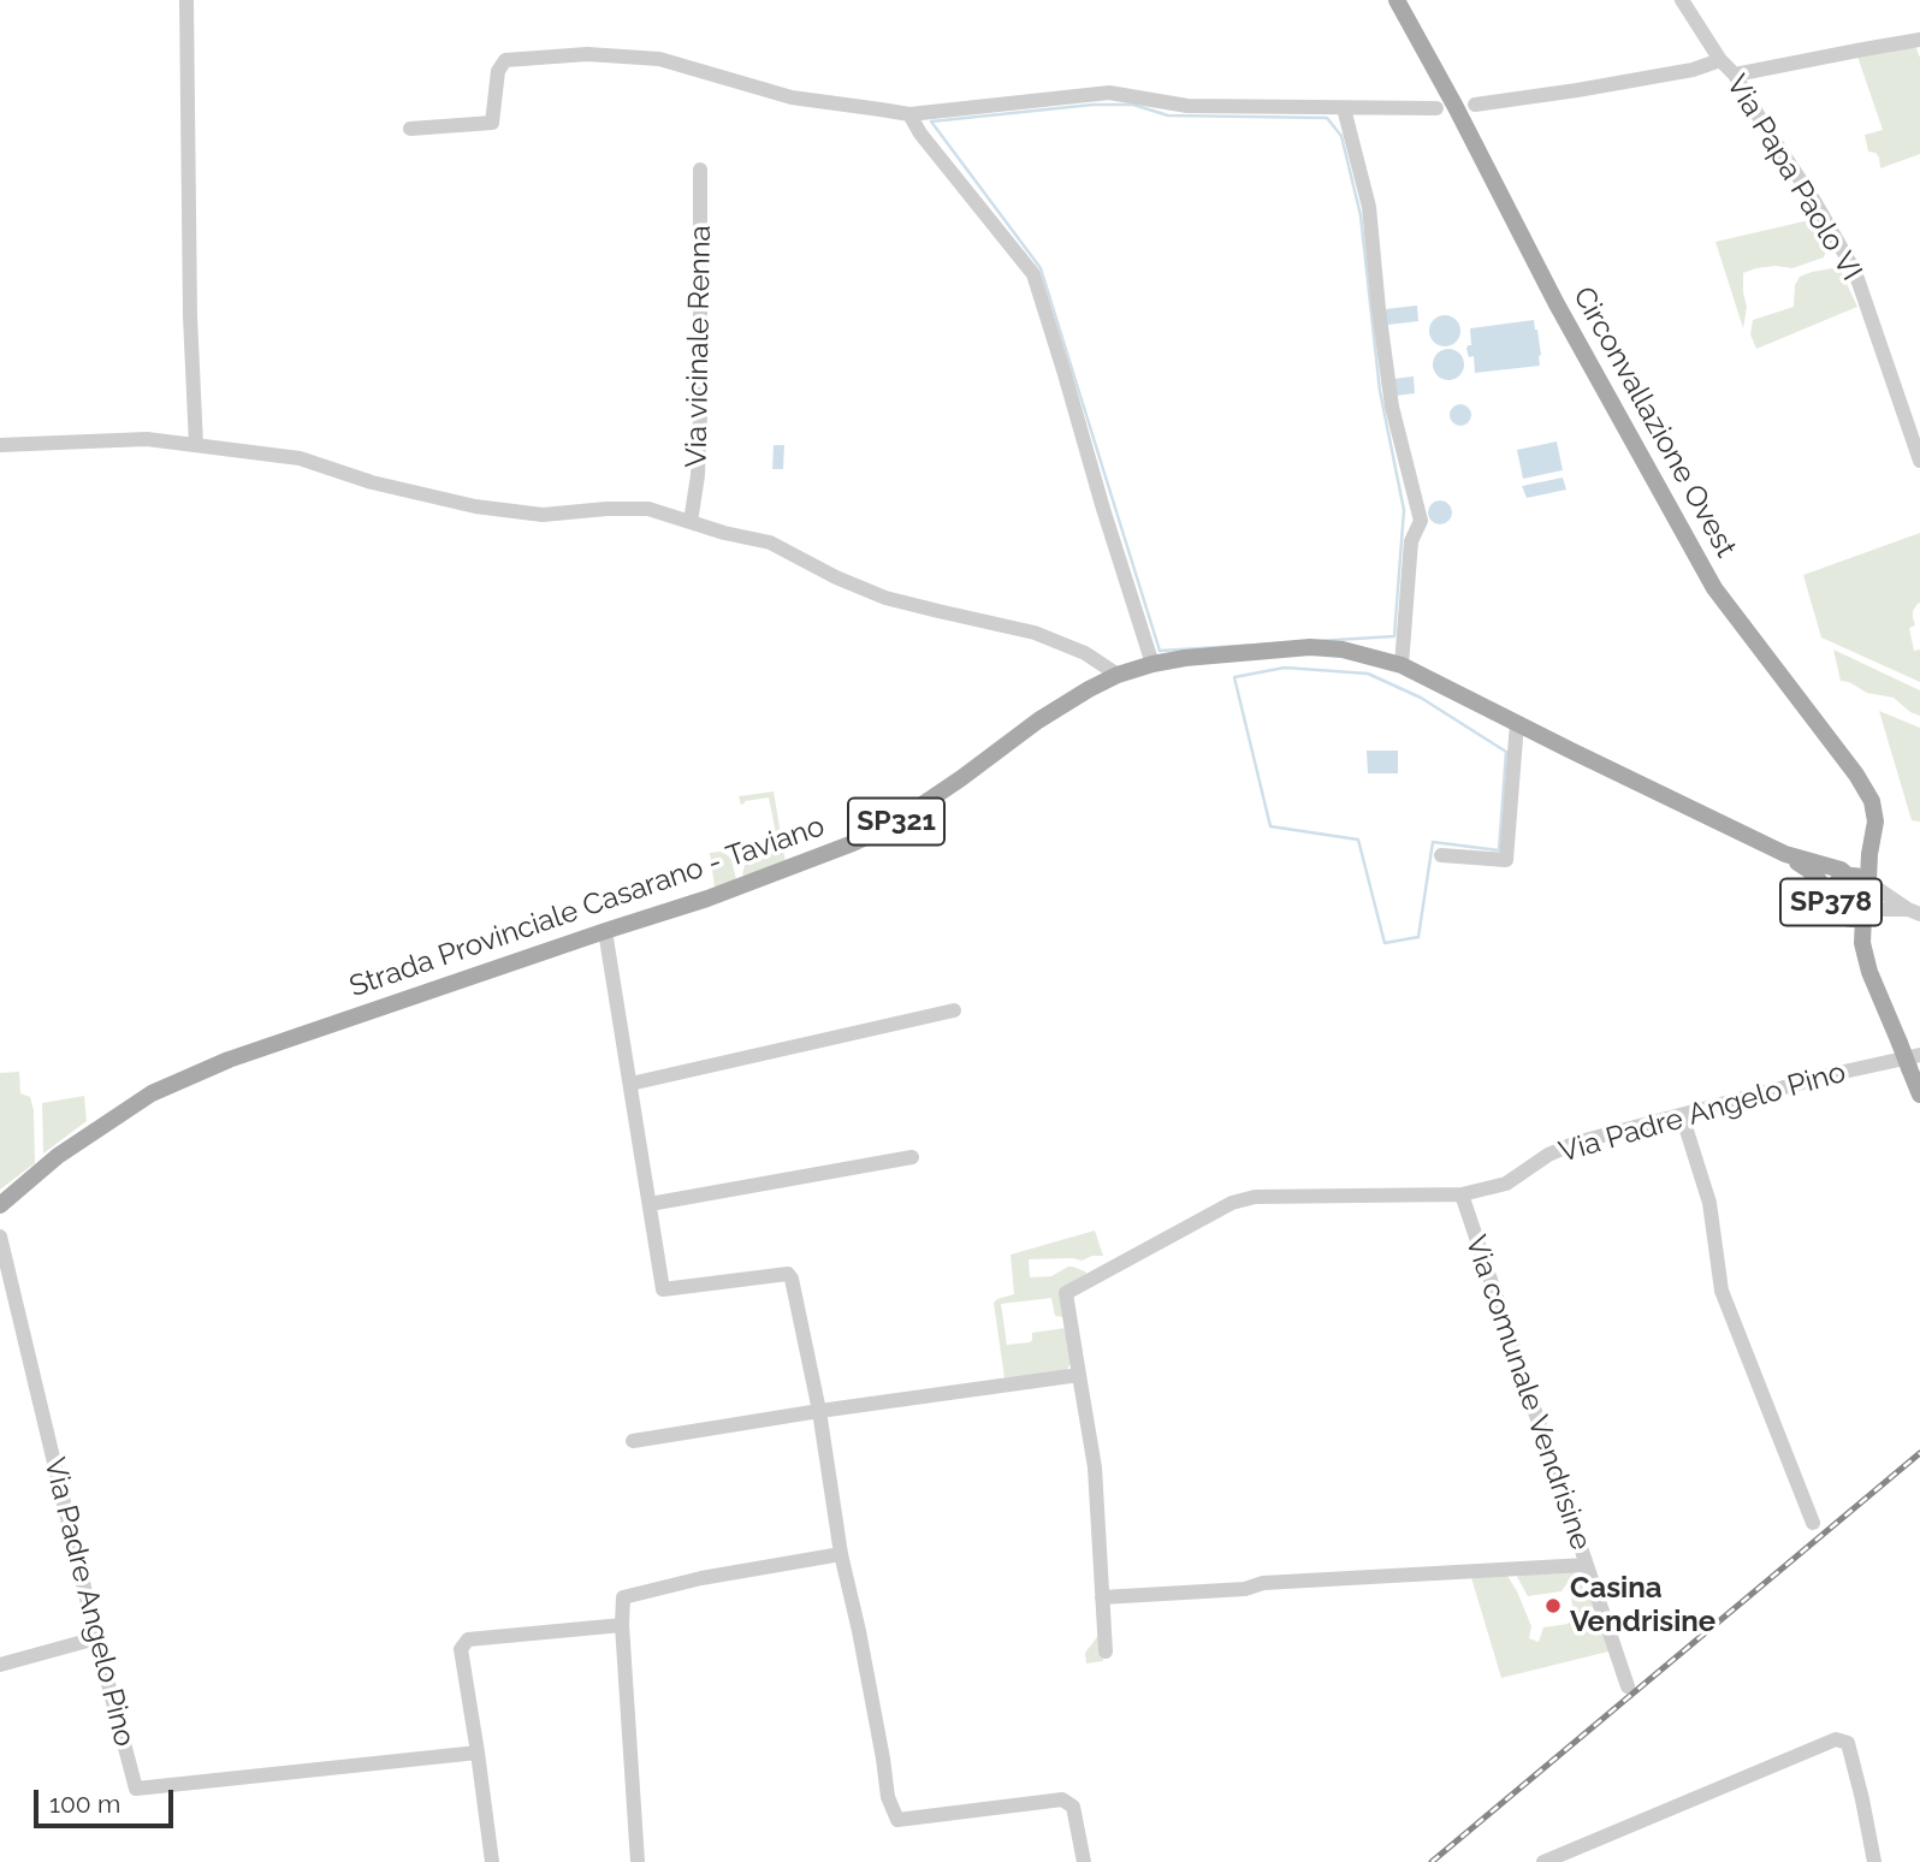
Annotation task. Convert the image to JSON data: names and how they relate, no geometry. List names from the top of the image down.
{
  "streets": {
    "main road": [
      "Circonvallazione Ovest",
      "SP321",
      "SP378",
      "Strada Provinciale Casarano - Taviano"
    ],
    "street": [
      "Via Papa Paolo VI",
      "Via vicinale Renna",
      "Via Padre Angelo Pino",
      "Via comunale Vendrisine"
    ]
  },
  "crossings": [
    ["Circonvallazione Ovest", "SP378"],
    ["Circonvallazione Ovest", "Strada Provinciale Casarano - Taviano"],
    ["SP378", "Strada Provinciale Casarano - Taviano"],
    ["SP378", "Via Padre Angelo Pino"],
    ["Via Padre Angelo Pino", "Via comunale Vendrisine"]
  ],
  "places": ["Casina Vendrisine"],
  "scale_bar": "100 m"
}
